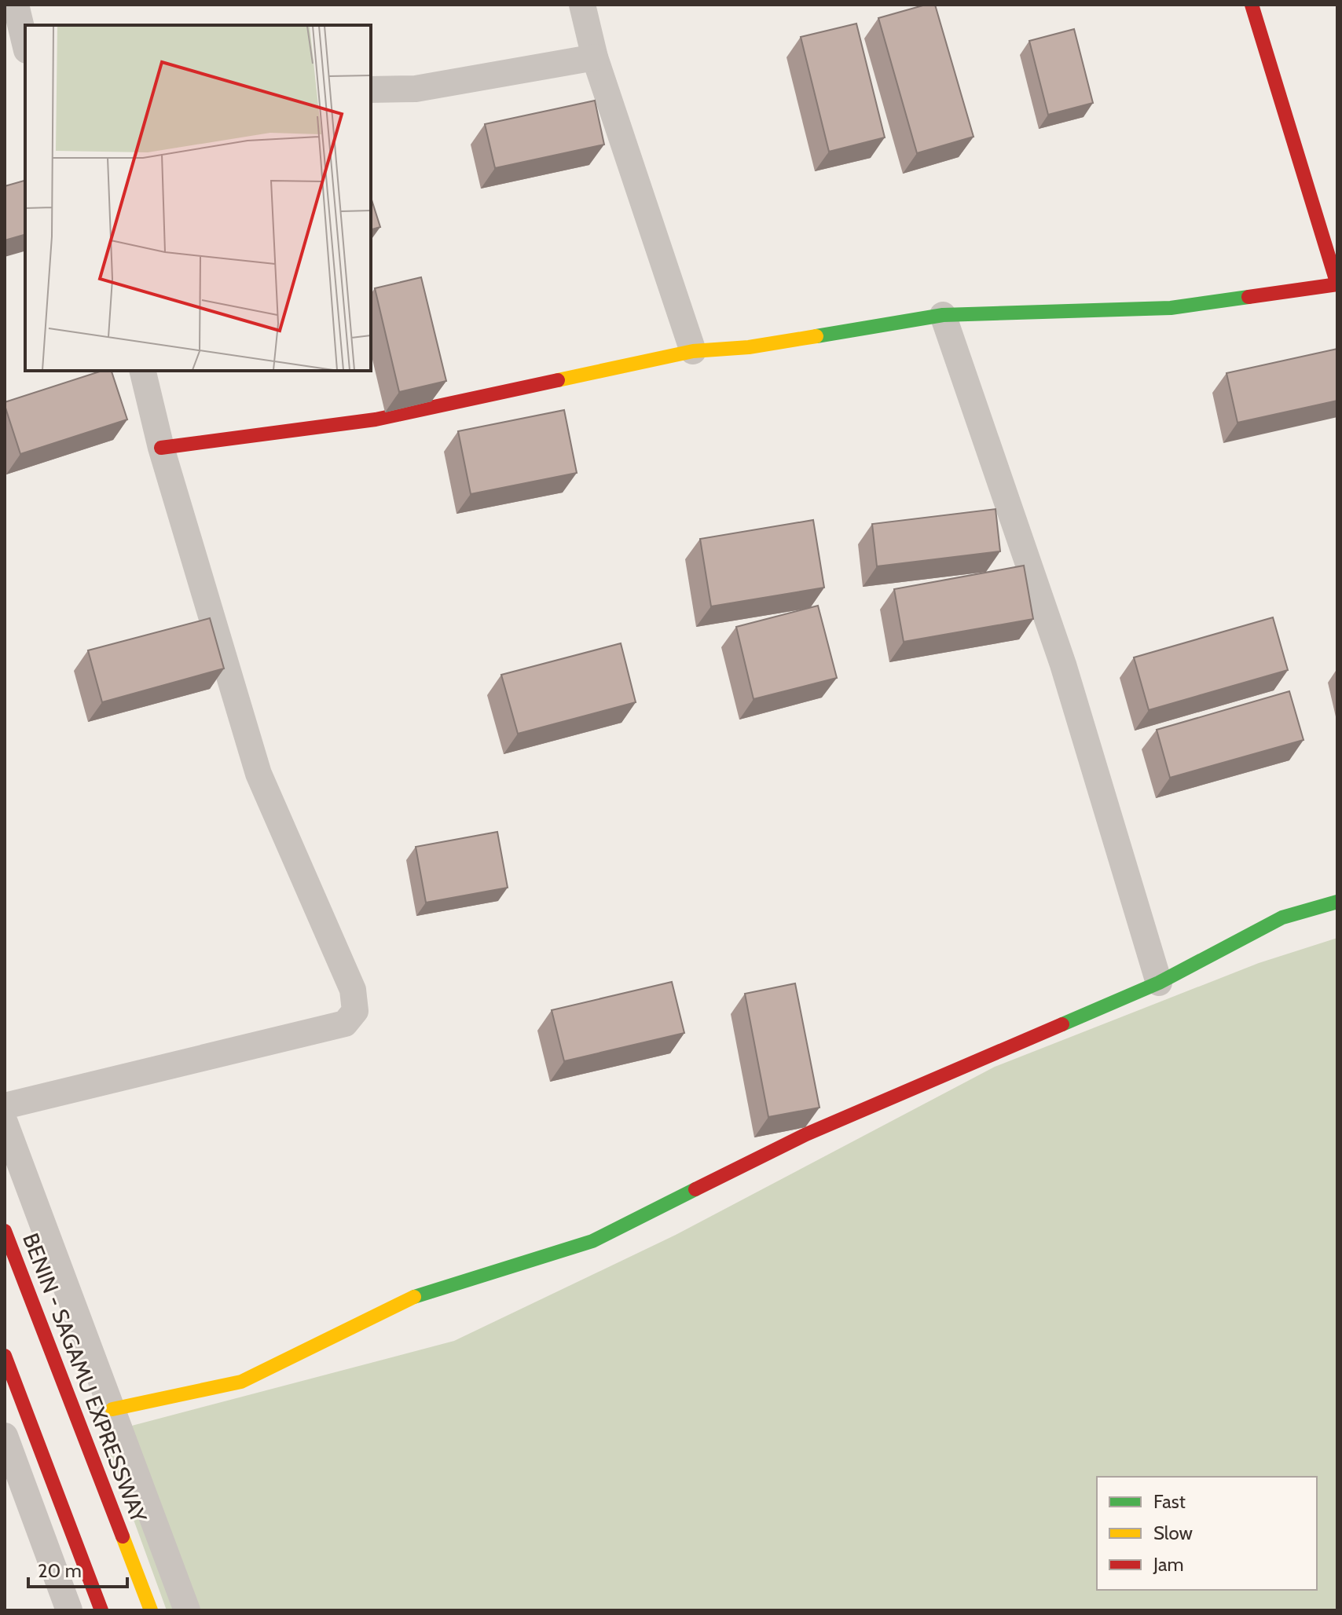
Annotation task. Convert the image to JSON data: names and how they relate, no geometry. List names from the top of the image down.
{
  "streets": {
    "main road": ["BENIN - SAGAMU EXPRESSWAY"]
  },
  "legend": ["Fast", "Slow", "Jam"],
  "scale_bar": "20 m"
}
